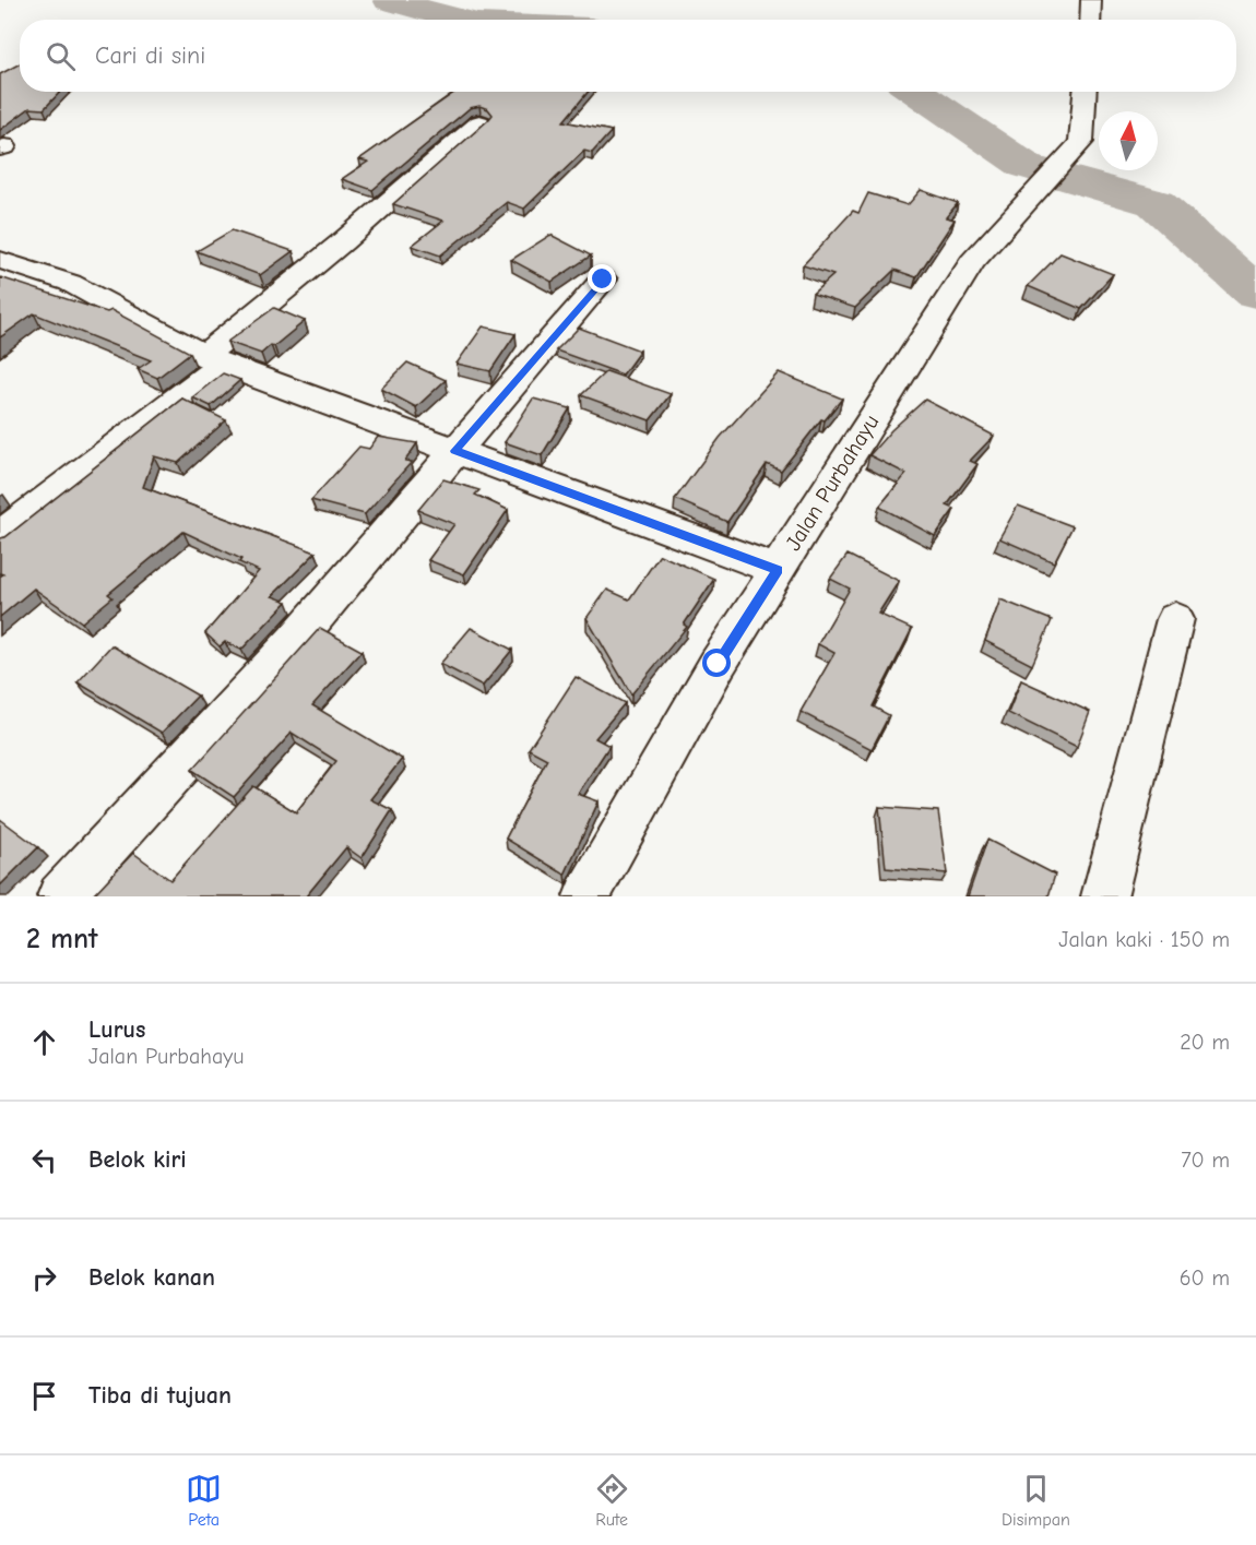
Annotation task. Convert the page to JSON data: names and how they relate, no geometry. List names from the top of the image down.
{
  "streets": {
    "street": ["Jalan Purbahayu"]
  },
  "north": "top",
  "page": {
    "search": "Cari di sini",
    "heading": ["2 mnt", "Jalan kaki · 150 m"],
    "list": [
      ["Lurus", "Jalan Purbahayu", "20 m"],
      ["Belok kiri", "70 m"],
      ["Belok kanan", "60 m"],
      "Tiba di tujuan"
    ],
    "nav": ["Peta", "Rute", "Disimpan"]
  }
}
